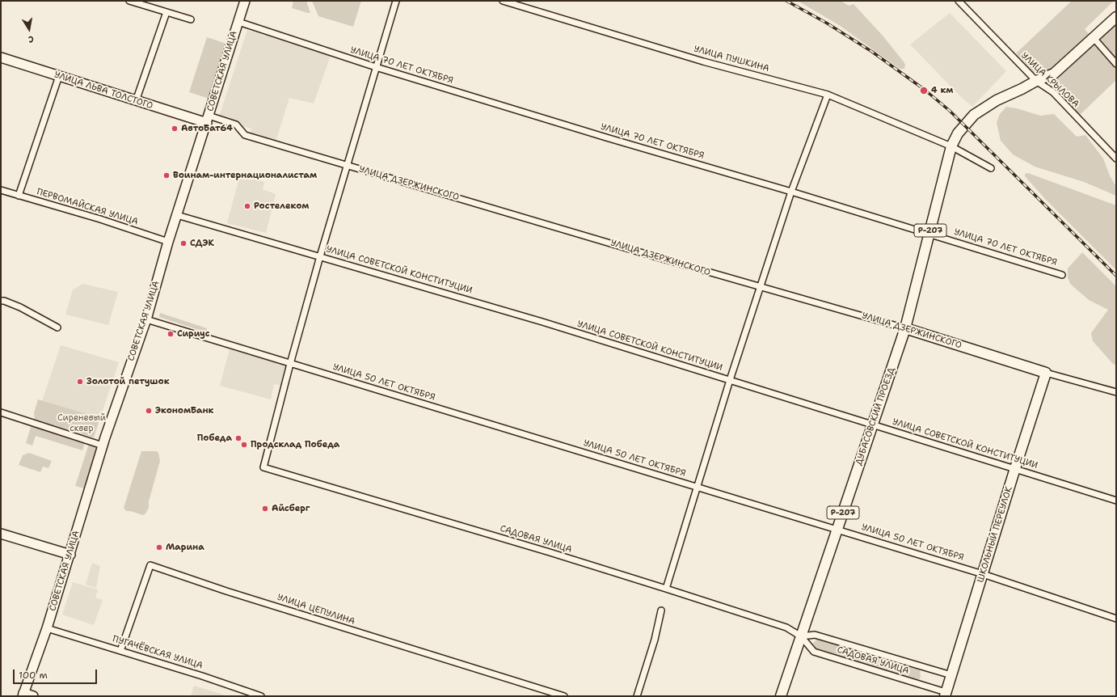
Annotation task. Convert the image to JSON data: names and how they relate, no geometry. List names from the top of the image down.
{
  "streets": {
    "main road": [
      "СОВЕТСКАЯ УЛИЦА",
      "УЛИЦА ЛЬВА ТОЛСТОГО",
      "УЛИЦА ДЗЕРЖИНСКОГО",
      "Р-207",
      "ДУБАСОВСКИЙ ПРОЕЗД",
      "ШКОЛЬНЫЙ ПЕРЕУЛОК"
    ],
    "street": [
      "УЛИЦА ПУШКИНА",
      "УЛИЦА 70 ЛЕТ ОКТЯБРЯ",
      "УЛИЦА КРЫЛОВА",
      "ПЕРВОМАЙСКАЯ УЛИЦА",
      "УЛИЦА СОВЕТСКОЙ КОНСТИТУЦИИ",
      "УЛИЦА 50 ЛЕТ ОКТЯБРЯ",
      "САДОВАЯ УЛИЦА",
      "УЛИЦА ЦЕПУЛИНА",
      "ПУГАЧЁВСКАЯ УЛИЦА"
    ]
  },
  "crossings": [
    ["УЛИЦА ПУШКИНА", "ДУБАСОВСКИЙ ПРОЕЗД"],
    ["УЛИЦА 70 ЛЕТ ОКТЯБРЯ", "СОВЕТСКАЯ УЛИЦА"],
    ["УЛИЦА 70 ЛЕТ ОКТЯБРЯ", "ДУБАСОВСКИЙ ПРОЕЗД"],
    ["СОВЕТСКАЯ УЛИЦА", "УЛИЦА ЛЬВА ТОЛСТОГО"],
    ["СОВЕТСКАЯ УЛИЦА", "УЛИЦА ДЗЕРЖИНСКОГО"],
    ["СОВЕТСКАЯ УЛИЦА", "ПЕРВОМАЙСКАЯ УЛИЦА"],
    ["СОВЕТСКАЯ УЛИЦА", "УЛИЦА СОВЕТСКОЙ КОНСТИТУЦИИ"],
    ["СОВЕТСКАЯ УЛИЦА", "УЛИЦА 50 ЛЕТ ОКТЯБРЯ"],
    ["СОВЕТСКАЯ УЛИЦА", "ПУГАЧЁВСКАЯ УЛИЦА"],
    ["УЛИЦА КРЫЛОВА", "Р-207"],
    ["УЛИЦА КРЫЛОВА", "ДУБАСОВСКИЙ ПРОЕЗД"],
    ["УЛИЦА ЛЬВА ТОЛСТОГО", "УЛИЦА ДЗЕРЖИНСКОГО"],
    ["УЛИЦА ДЗЕРЖИНСКОГО", "ДУБАСОВСКИЙ ПРОЕЗД"],
    ["УЛИЦА ДЗЕРЖИНСКОГО", "ШКОЛЬНЫЙ ПЕРЕУЛОК"],
    ["Р-207", "ДУБАСОВСКИЙ ПРОЕЗД"],
    ["УЛИЦА СОВЕТСКОЙ КОНСТИТУЦИИ", "ДУБАСОВСКИЙ ПРОЕЗД"],
    ["УЛИЦА СОВЕТСКОЙ КОНСТИТУЦИИ", "ШКОЛЬНЫЙ ПЕРЕУЛОК"],
    ["УЛИЦА 50 ЛЕТ ОКТЯБРЯ", "ДУБАСОВСКИЙ ПРОЕЗД"],
    ["УЛИЦА 50 ЛЕТ ОКТЯБРЯ", "ШКОЛЬНЫЙ ПЕРЕУЛОК"],
    ["УЛИЦА 50 ЛЕТ ОКТЯБРЯ", "САДОВАЯ УЛИЦА"],
    ["ДУБАСОВСКИЙ ПРОЕЗД", "САДОВАЯ УЛИЦА"],
    ["ШКОЛЬНЫЙ ПЕРЕУЛОК", "САДОВАЯ УЛИЦА"],
    ["УЛИЦА ЦЕПУЛИНА", "ПУГАЧЁВСКАЯ УЛИЦА"]
  ],
  "parks": ["Сиреневый сквер"],
  "places": [
    "4 км",
    "АвтоБат64",
    "Воинам-интернационалистам",
    "Ростелеком",
    "СДЭК",
    "Сириус",
    "Золотой петушок",
    "ЭкономБанк",
    "Победа",
    "Продсклад Победа",
    "Айсберг",
    "Марина"
  ],
  "scale_bar": "100 m",
  "north": "bottom"
}
